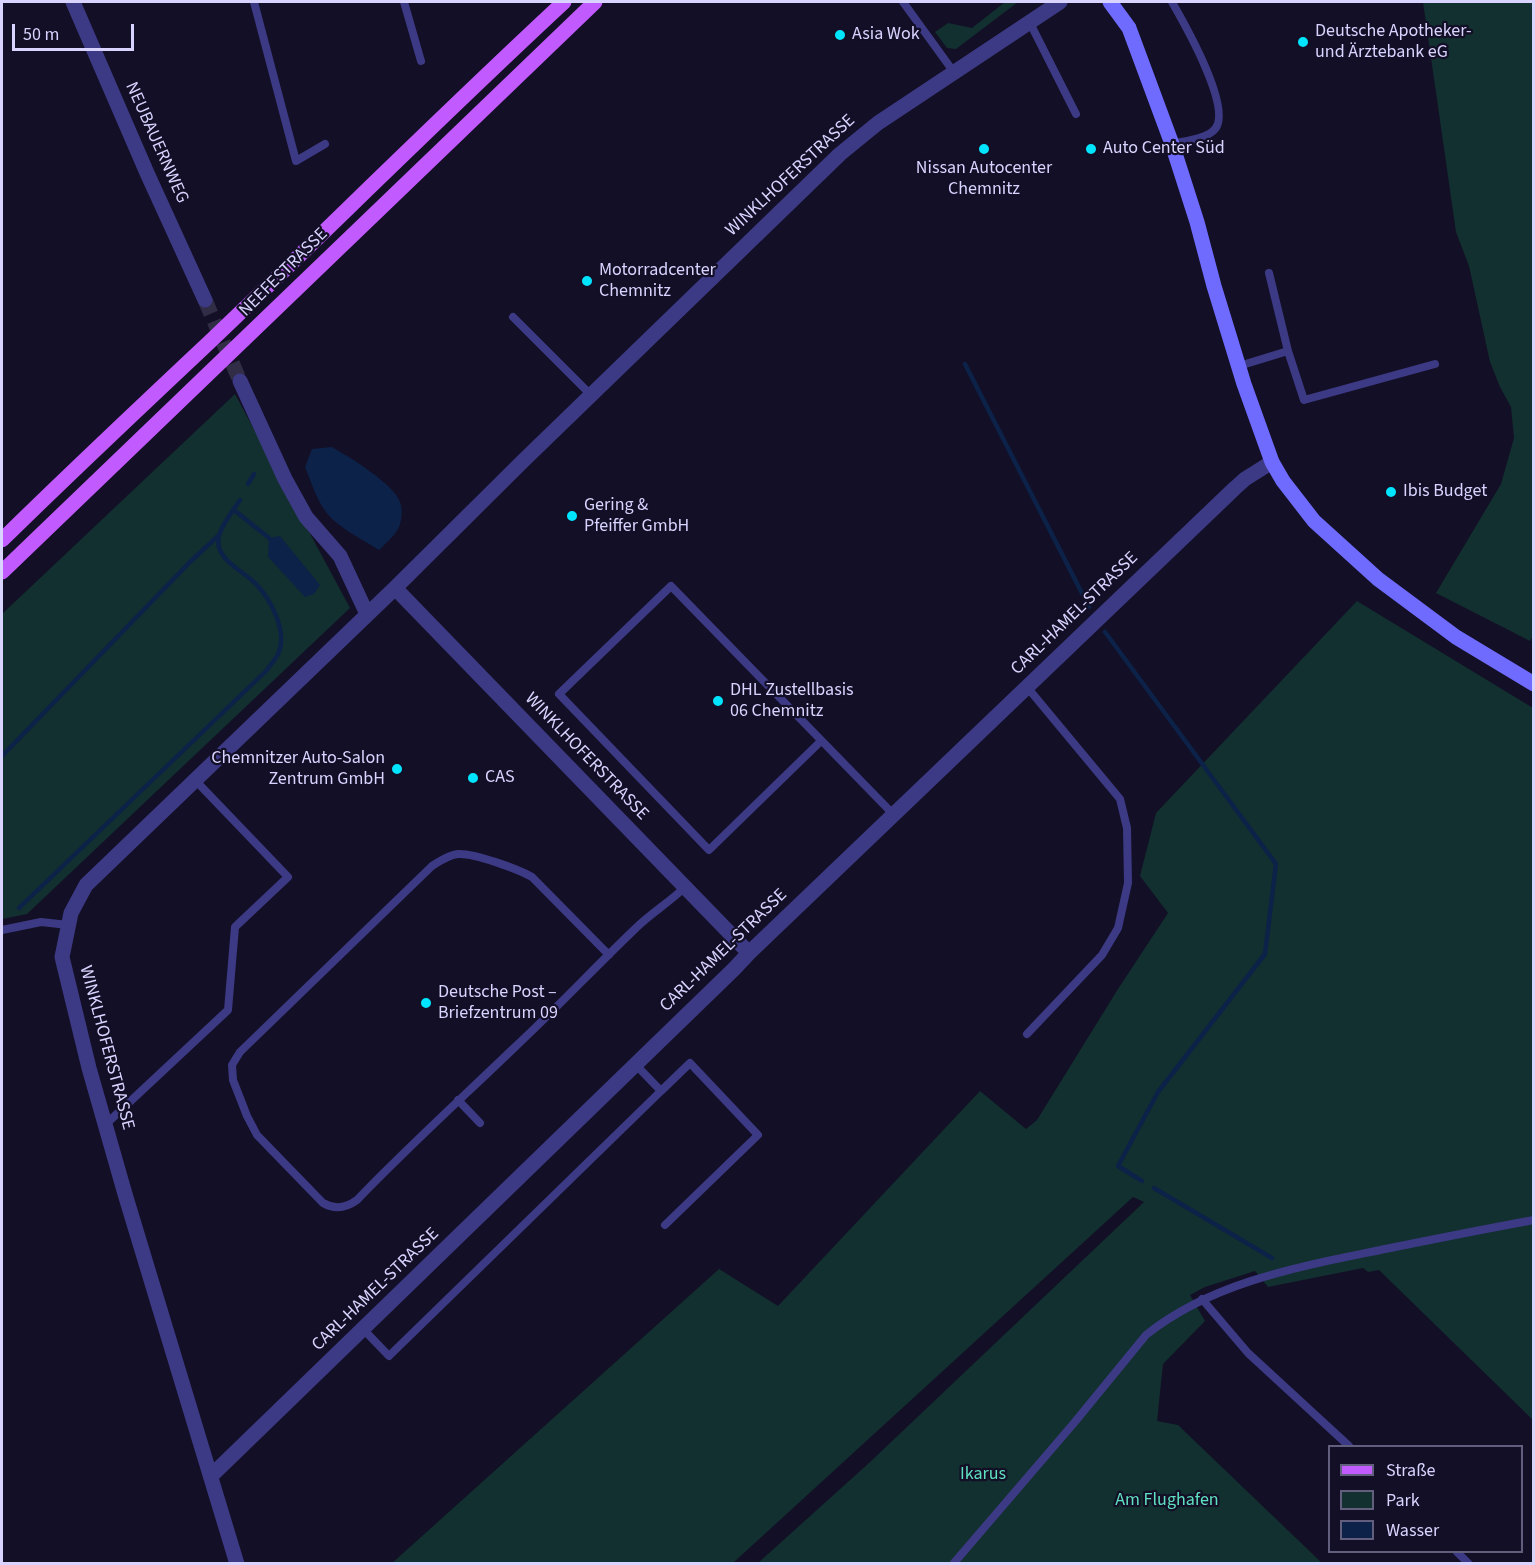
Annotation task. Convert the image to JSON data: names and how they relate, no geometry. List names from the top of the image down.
{
  "streets": {
    "main road": ["NEEFESTRASSE"],
    "street": ["NEUBAUERNWEG", "WINKLHOFERSTRASSE", "CARL-HAMEL-STRASSE"]
  },
  "crossings": [
    ["WINKLHOFERSTRASSE", "CARL-HAMEL-STRASSE"]
  ],
  "parks": ["Ikarus", "Am Flughafen"],
  "places": [
    "Asia Wok",
    "Deutsche Apotheker- und Ärztebank eG",
    "Nissan Autocenter Chemnitz",
    "Auto Center Süd",
    "Motorradcenter Chemnitz",
    "Ibis Budget",
    "Gering & Pfeiffer GmbH",
    "DHL Zustellbasis 06 Chemnitz",
    "Chemnitzer Auto-Salon Zentrum GmbH",
    "CAS",
    "Deutsche Post – Briefzentrum 09"
  ],
  "legend": ["Straße", "Park", "Wasser"],
  "scale_bar": "50 m"
}
